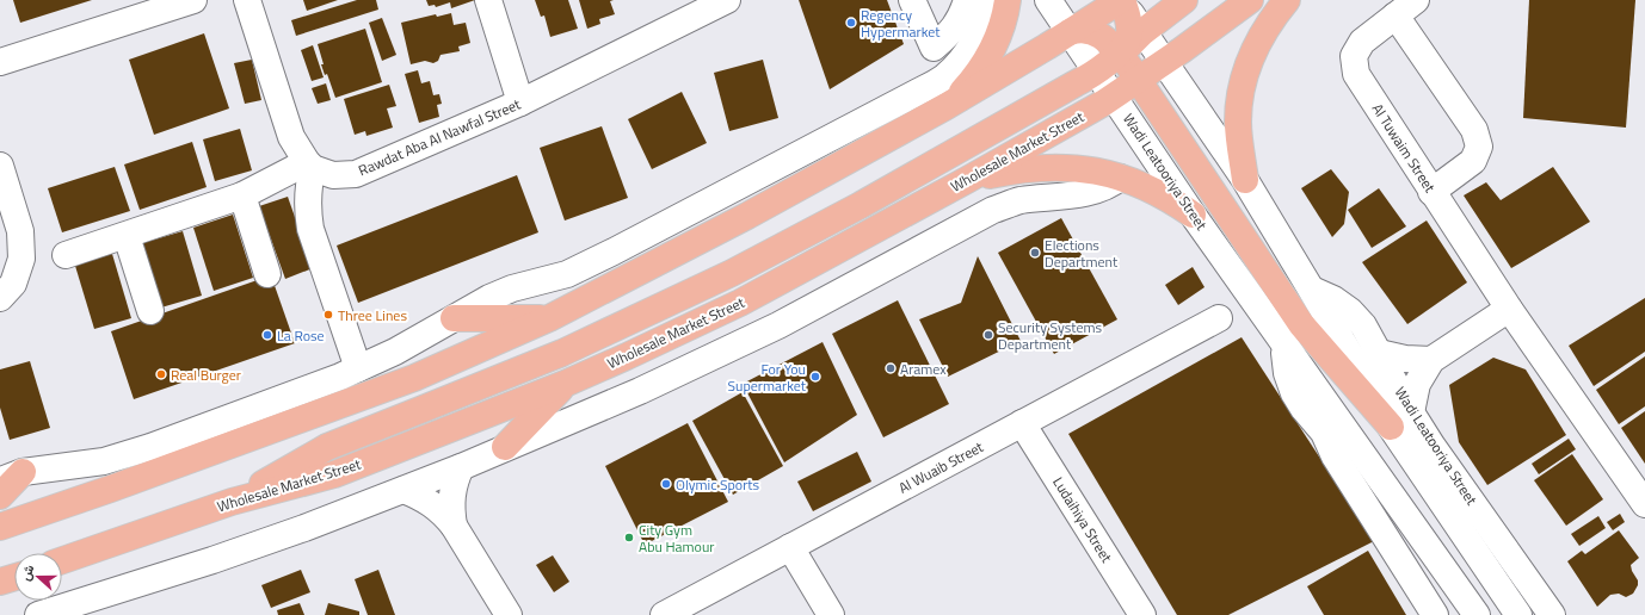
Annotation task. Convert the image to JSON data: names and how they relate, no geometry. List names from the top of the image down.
{
  "streets": {
    "main road": ["Wholesale Market Street"],
    "street": [
      "Rawdat Aba Al Nawfal Street",
      "Al Tuwaim Street",
      "Wadi Leatooriya Street",
      "Al Wuaib Street",
      "Ludaihiya Street"
    ]
  },
  "crossings": [
    ["Wholesale Market Street", "Wadi Leatooriya Street"],
    ["Al Wuaib Street", "Ludaihiya Street"]
  ],
  "places": [
    "Regency Hypermarket",
    "Elections Department",
    "Three Lines",
    "La Rose",
    "Security Systems Department",
    "Aramex",
    "Real Burger",
    "For You Supermarket",
    "Olymic Sports",
    "City Gym Abu Hamour"
  ],
  "north": "left"
}
